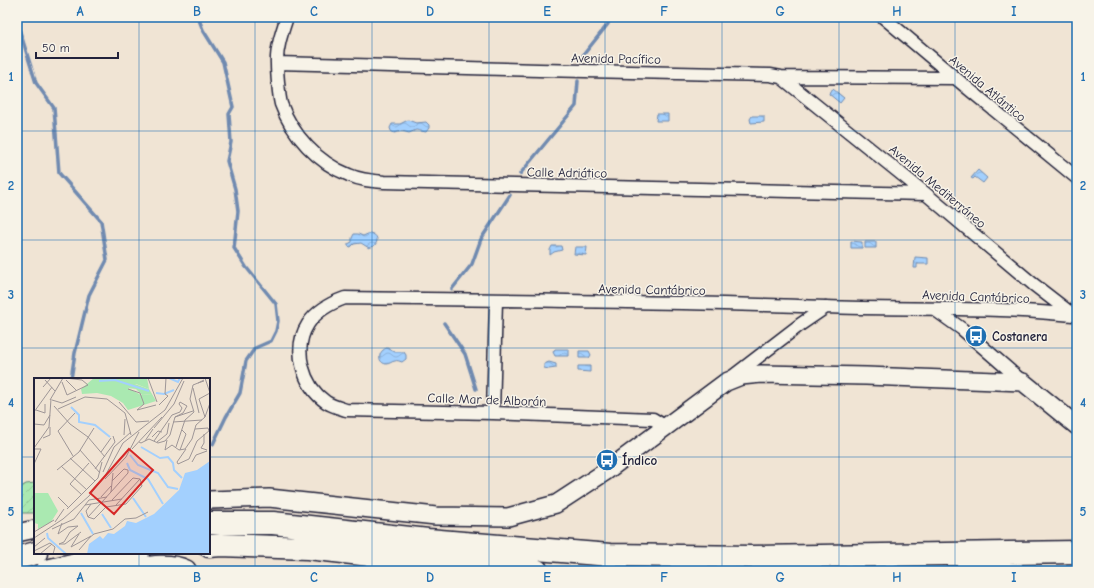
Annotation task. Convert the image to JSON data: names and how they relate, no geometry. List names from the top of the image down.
{
  "streets": {
    "street": [
      "Avenida Pacífico",
      "Avenida Atlántico",
      "Calle Adriático",
      "Avenida Mediterráneo",
      "Avenida Cantábrico",
      "Calle Mar de Alborán"
    ]
  },
  "crossings": [
    ["Avenida Pacífico", "Avenida Atlántico"],
    ["Avenida Pacífico", "Calle Adriático"],
    ["Avenida Pacífico", "Avenida Mediterráneo"],
    ["Calle Adriático", "Avenida Mediterráneo"],
    ["Avenida Mediterráneo", "Avenida Cantábrico"],
    ["Avenida Cantábrico", "Calle Mar de Alborán"]
  ],
  "places": {
    "bus stop": ["Costanera", "Índico"]
  },
  "scale_bar": "50 m",
  "grid": {
    "columns": [
      "A",
      "B",
      "C",
      "D",
      "E",
      "F",
      "G",
      "H",
      "I"
    ],
    "rows": [
      "1",
      "2",
      "3",
      "4",
      "5"
    ]
  }
}
